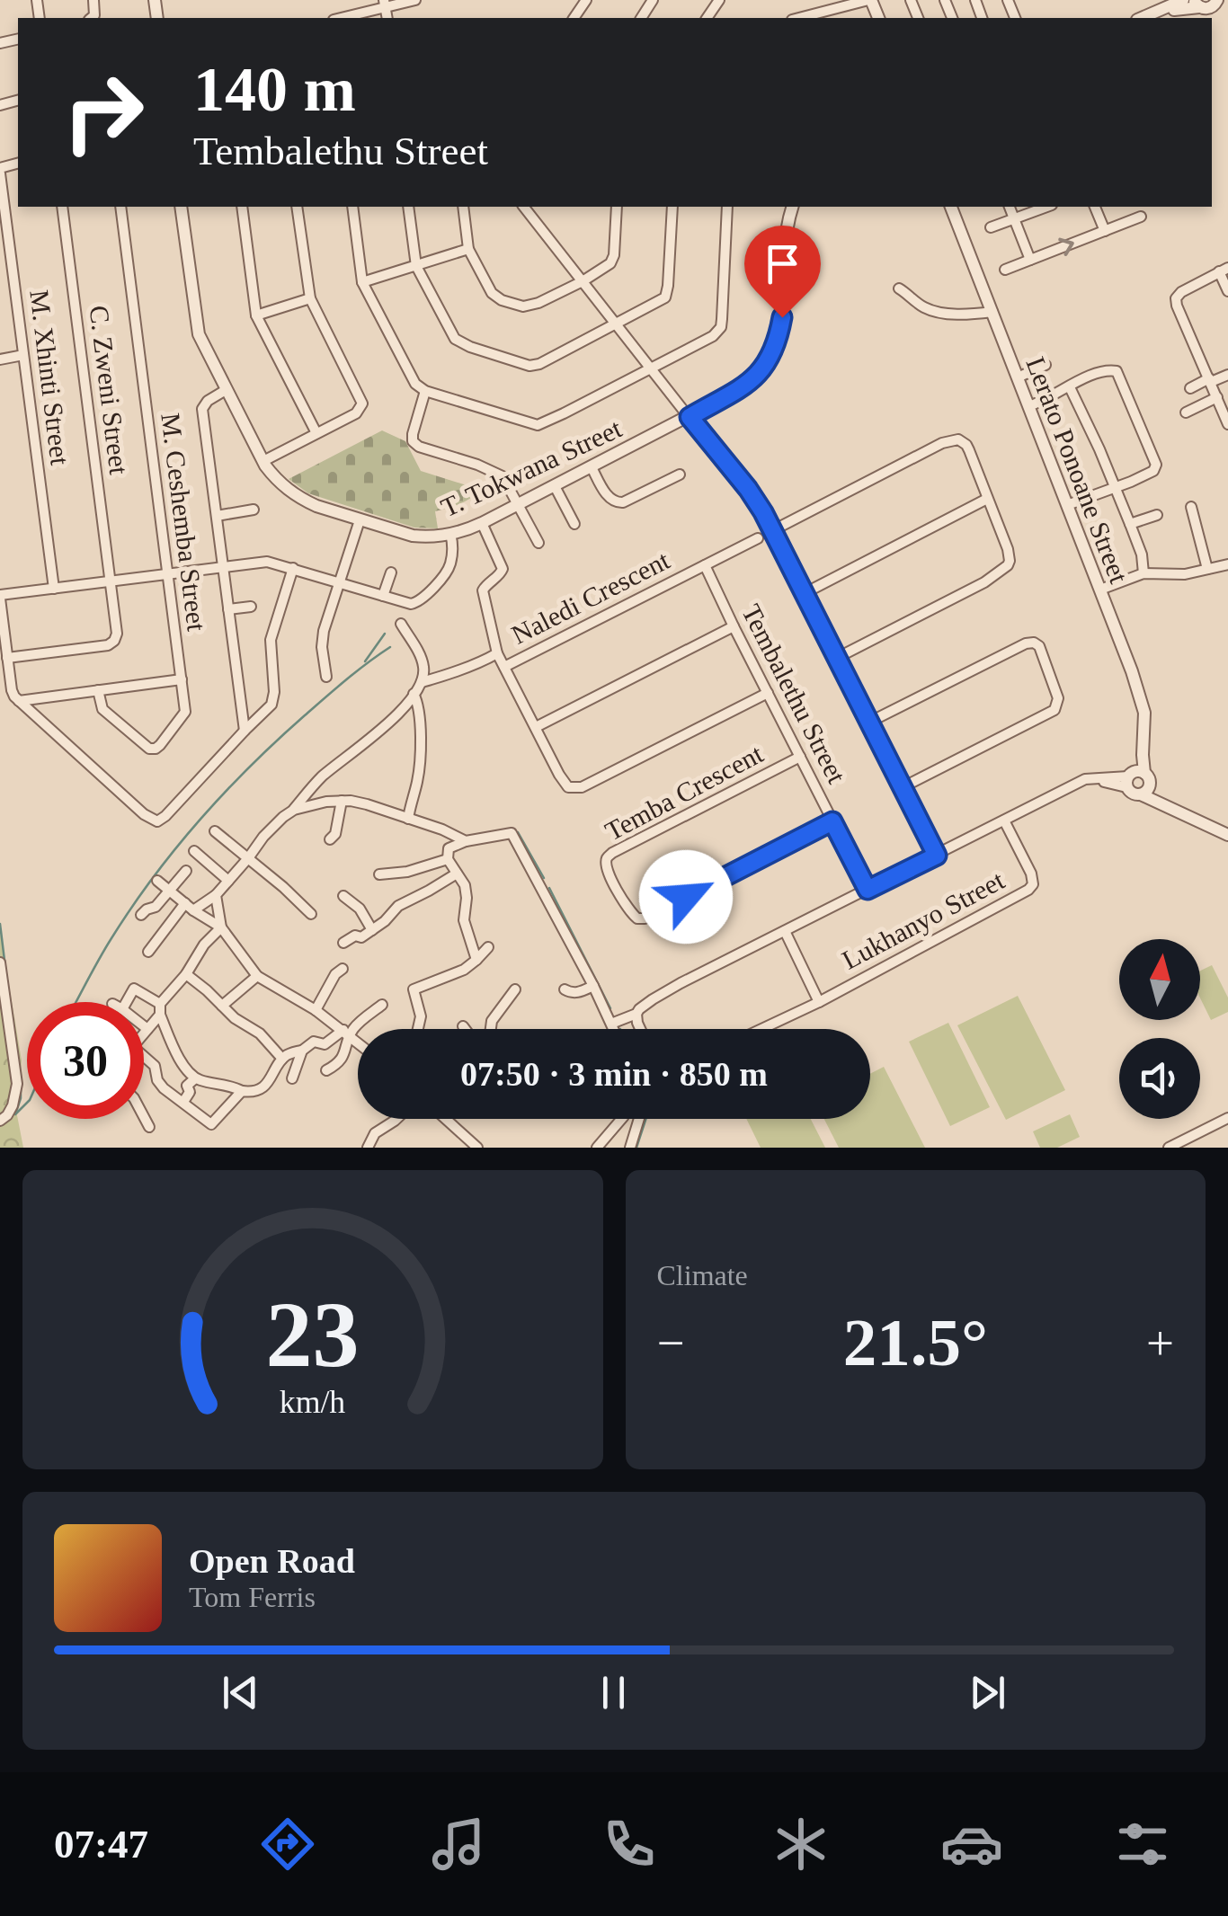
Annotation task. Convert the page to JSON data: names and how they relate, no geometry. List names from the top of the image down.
{
  "streets": {
    "street": [
      "M. Xhinti Street",
      "C. Zweni Street",
      "T. Tokwana Street",
      "Lerato Ponoane Street",
      "M. Ceshemba Street",
      "Naledi Crescent",
      "Tembalethu Street",
      "Temba Crescent",
      "Lukhanyo Street"
    ]
  },
  "crossings": [
    ["Naledi Crescent", "Tembalethu Street"],
    ["Tembalethu Street", "Temba Crescent"]
  ],
  "north": "top",
  "page": {
    "turn": ["140 m", "Tembalethu Street"],
    "limit": "30",
    "trip": "07:50 · 3 min · 850 m",
    "tile": "Climate",
    "heat": ["−", "21.5°", "+"],
    "song": ["Open Road", "Tom Ferris"],
    "tabs": "07:47",
    "gauge": ["23", "km/h"]
  }
}
